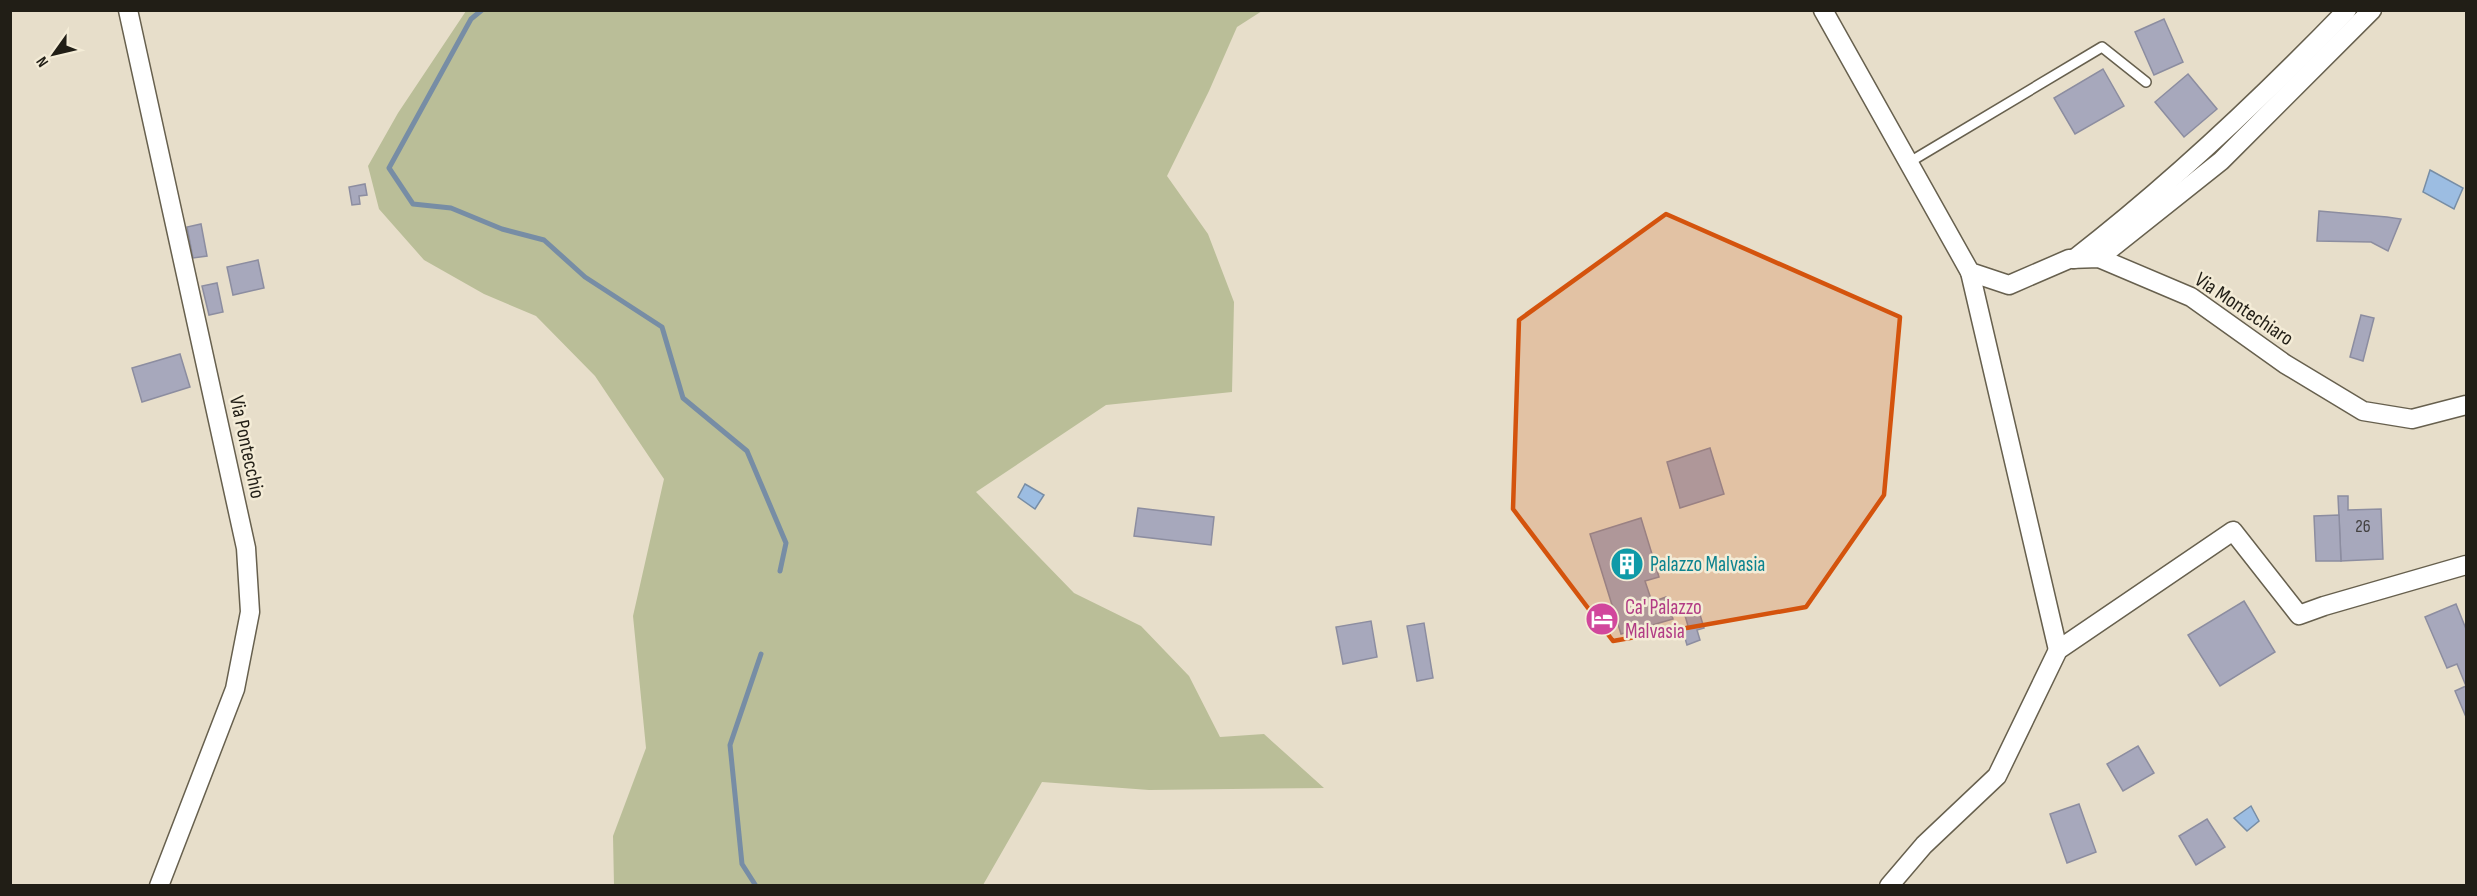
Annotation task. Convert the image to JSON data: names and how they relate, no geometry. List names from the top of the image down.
{
  "streets": {
    "street": ["Via Montechiaro", "Via Pontecchio"]
  },
  "places": {
    "building": ["Palazzo Malvasia"],
    "hotel": ["Ca' Palazzo Malvasia"]
  },
  "house_numbers": ["26"],
  "north": "bottom left"
}
